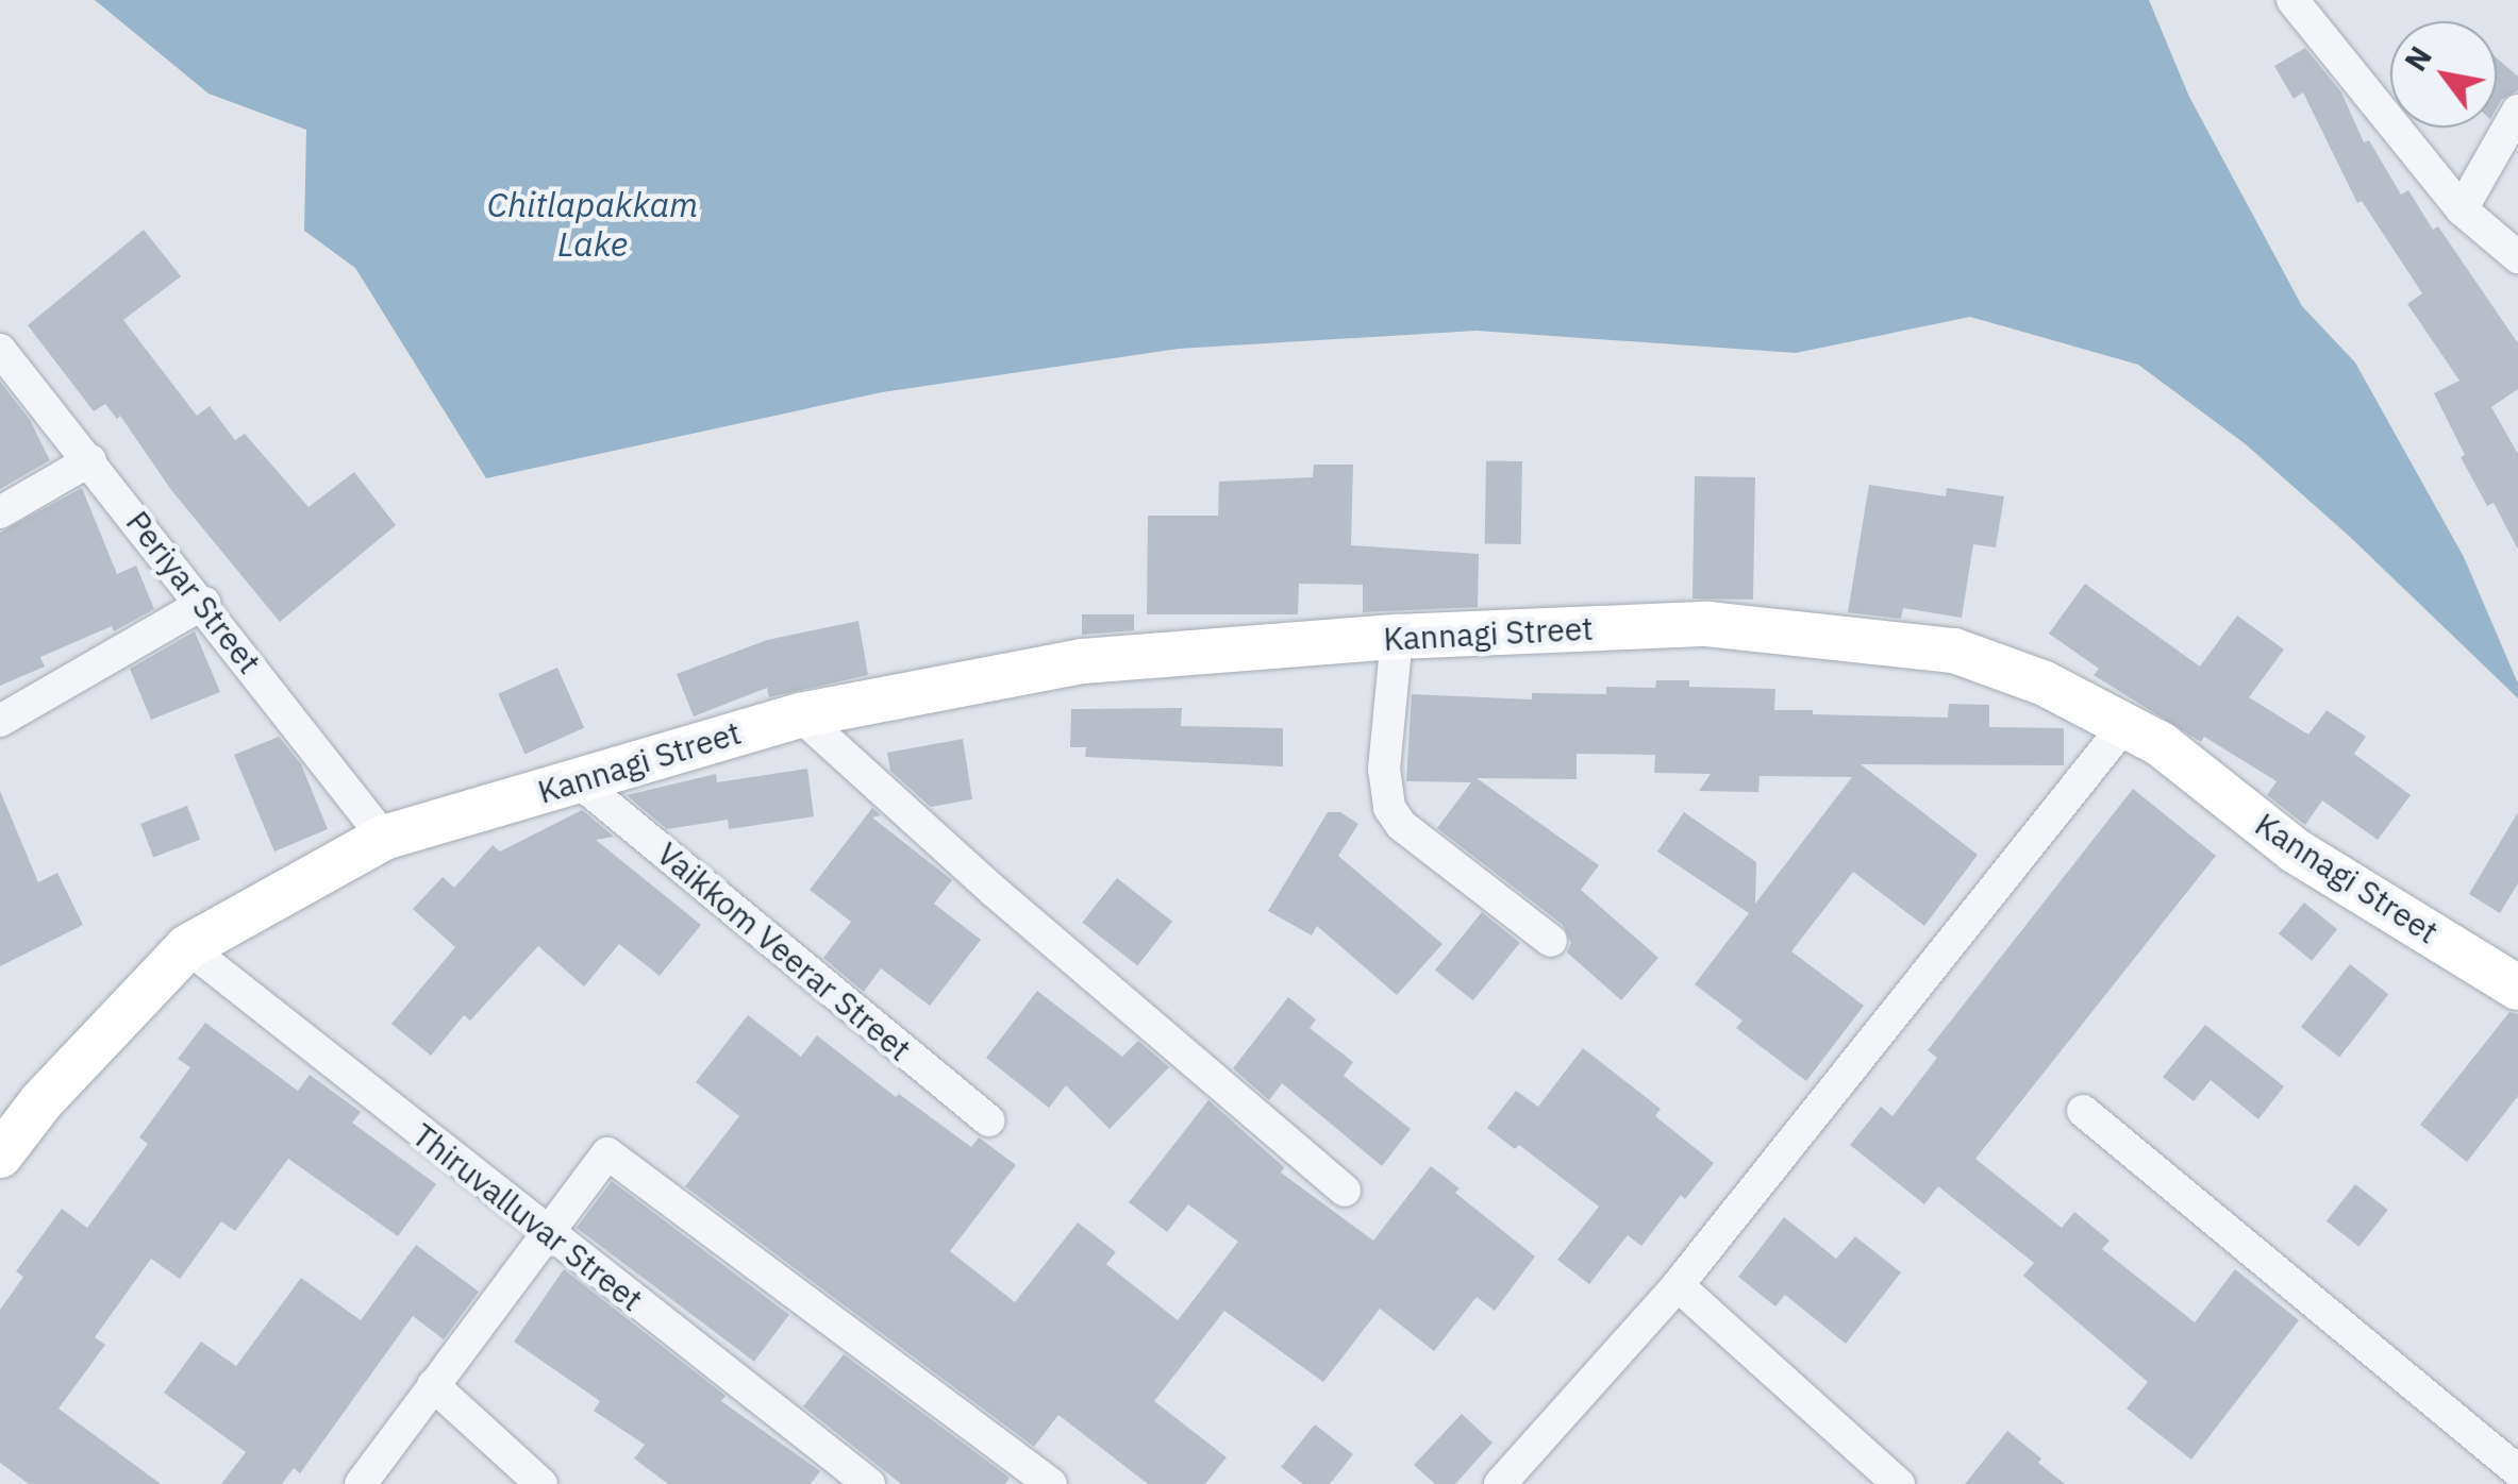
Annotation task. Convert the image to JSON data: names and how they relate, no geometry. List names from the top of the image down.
{
  "streets": {
    "street": [
      "Periyar Street",
      "Kannagi Street",
      "Vaikkom Veerar Street",
      "Thiruvalluvar Street"
    ]
  },
  "crossings": [
    ["Periyar Street", "Kannagi Street"],
    ["Kannagi Street", "Vaikkom Veerar Street"],
    ["Kannagi Street", "Thiruvalluvar Street"]
  ],
  "water": ["Chitlapakkam Lake"],
  "north": "top left"
}
